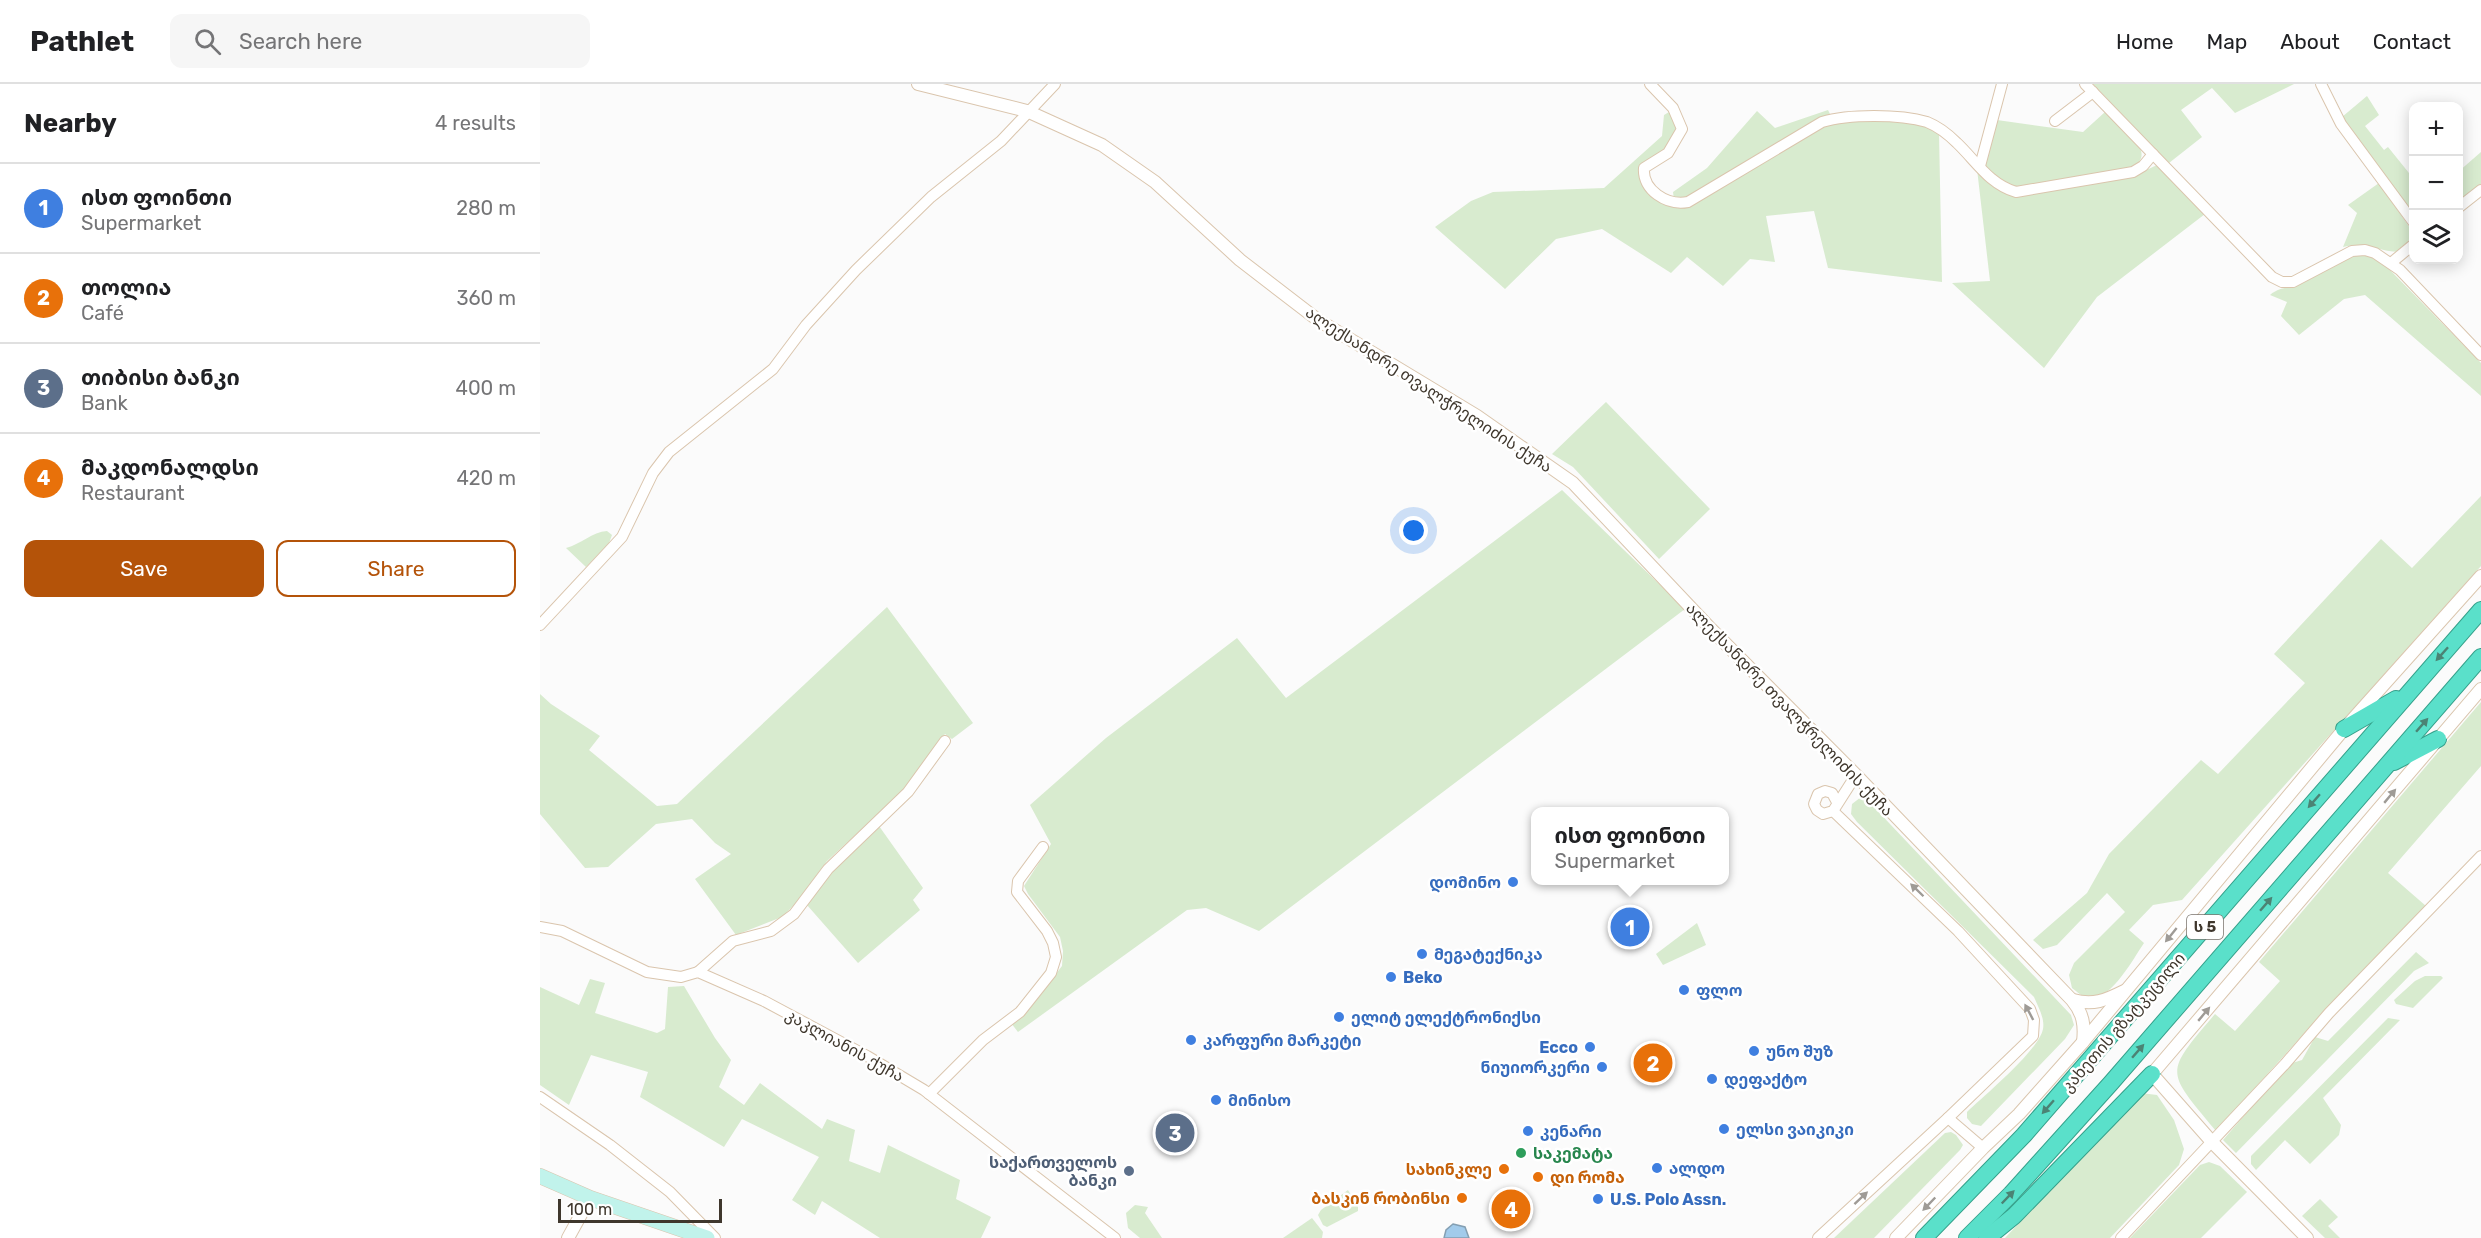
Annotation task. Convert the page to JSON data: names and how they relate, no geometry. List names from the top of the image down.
{
  "streets": {
    "highway": ["ს 5", "კახეთის გზატკეცილი"],
    "street": ["ალექსანდრე თვალჭრელიძის ქუჩა", "კაკლიანის ქუჩა"]
  },
  "places": [
    "დომინო",
    "მეგატექნიკა",
    "Beko",
    "ფლო",
    "ელიტ ელექტრონიქსი",
    "კარფური მარკეტი",
    "Ecco",
    "უნო შუზ",
    "ნიუიორკერი",
    "დეფაქტო",
    "მინისო",
    "ელსი ვაიკიკი",
    "კენარი",
    "საკემატა",
    "ალდო",
    "სახინკლე",
    "საქართველოს ბანკი",
    "დი რომა",
    "ბასკინ რობინსი",
    "U.S. Polo Assn."
  ],
  "scale_bar": "100 m",
  "page": {
    "header": "Pathlet",
    "search": "Search here",
    "nav": [
      "Home",
      "Map",
      "About",
      "Contact"
    ],
    "heading": ["Nearby", "4 results"],
    "map_buttons": ["+", "−"],
    "list": [
      {
        "mark": "1",
        "name": "ისთ ფოინთი",
        "note": "Supermarket",
        "value": "280 m"
      },
      {
        "mark": "2",
        "name": "თოლია",
        "note": "Café",
        "value": "360 m"
      },
      {
        "mark": "3",
        "name": "თიბისი ბანკი",
        "note": "Bank",
        "value": "400 m"
      },
      {
        "mark": "4",
        "name": "მაკდონალდსი",
        "note": "Restaurant",
        "value": "420 m"
      }
    ],
    "buttons": ["Save", "Share"],
    "popup": ["ისთ ფოინთი", "Supermarket"],
    "pins": [
      "1",
      "2",
      "3",
      "4"
    ],
    "scale": "100 m"
  }
}
